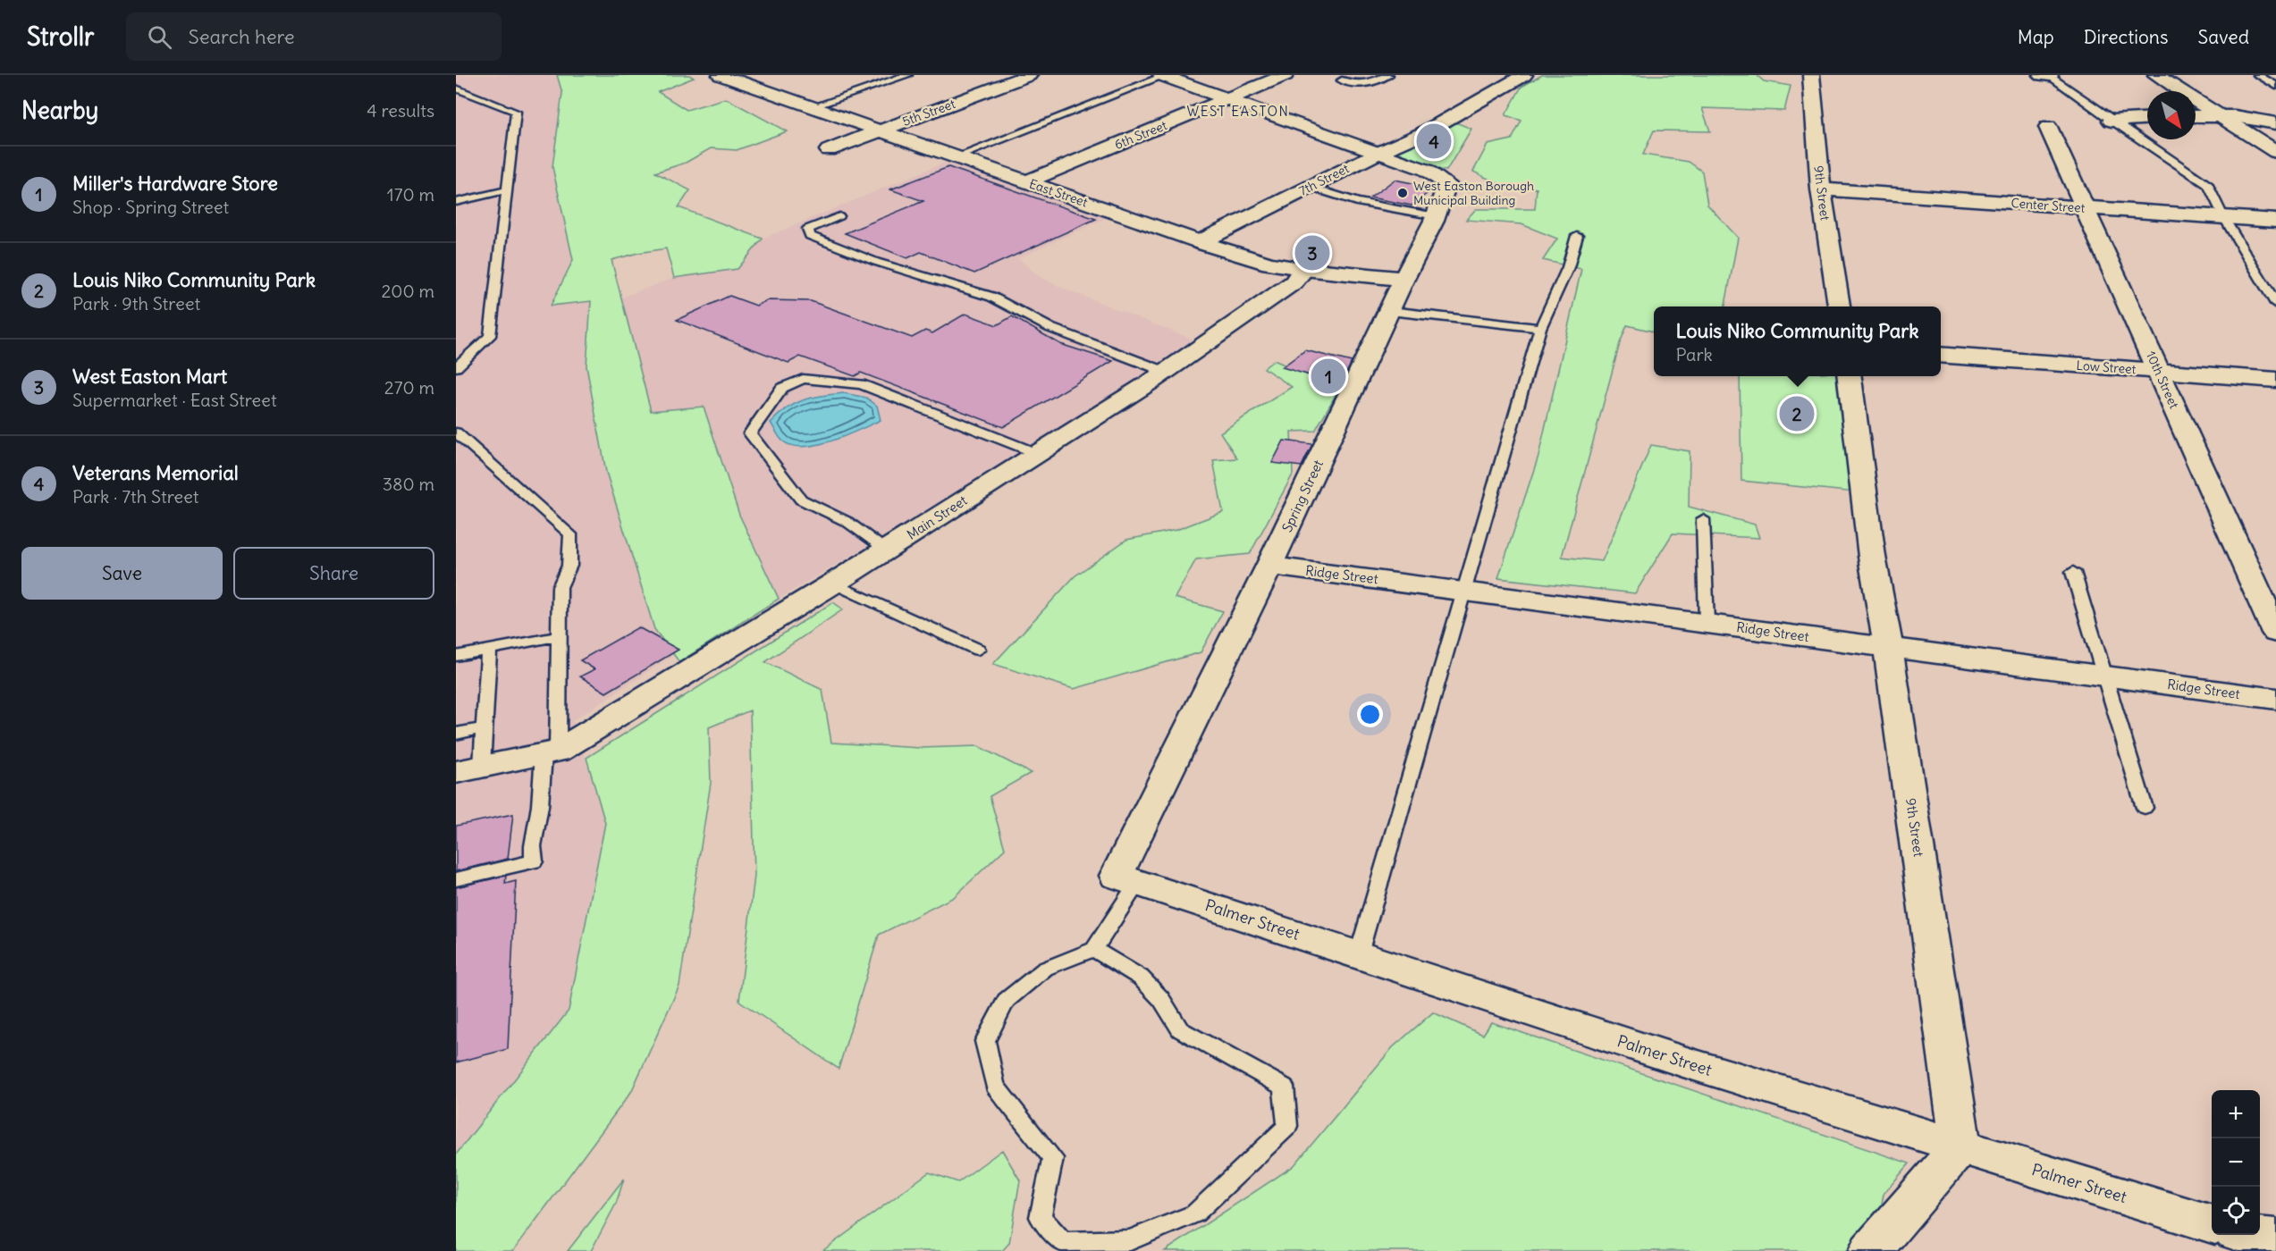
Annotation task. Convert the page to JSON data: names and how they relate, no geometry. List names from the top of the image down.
{
  "streets": {
    "street": [
      "5th Street",
      "6th Street",
      "7th Street",
      "East Street",
      "9th Street",
      "Center Street",
      "Low Street",
      "10th Street",
      "Spring Street",
      "Main Street",
      "Ridge Street",
      "Palmer Street"
    ]
  },
  "crossings": [
    ["5th Street", "East Street"],
    ["6th Street", "East Street"],
    ["7th Street", "East Street"],
    ["7th Street", "Spring Street"],
    ["East Street", "Spring Street"],
    ["East Street", "Main Street"],
    ["9th Street", "Center Street"],
    ["9th Street", "Ridge Street"],
    ["9th Street", "Palmer Street"],
    ["Center Street", "10th Street"],
    ["Low Street", "10th Street"],
    ["Spring Street", "Ridge Street"],
    ["Spring Street", "Palmer Street"]
  ],
  "districts": ["WEST EASTON"],
  "places": ["West Easton Borough Municipal Building"],
  "north": "bottom right",
  "page": {
    "header": "Strollr",
    "search": "Search here",
    "nav": ["Map", "Directions", "Saved"],
    "heading": ["Nearby", "4 results"],
    "pins": [
      "4",
      "3",
      "1",
      "2"
    ],
    "list": [
      {
        "mark": "1",
        "name": "Miller's Hardware Store",
        "note": "Shop · Spring Street",
        "value": "170 m"
      },
      {
        "mark": "2",
        "name": "Louis Niko Community Park",
        "note": "Park · 9th Street",
        "value": "200 m"
      },
      {
        "mark": "3",
        "name": "West Easton Mart",
        "note": "Supermarket · East Street",
        "value": "270 m"
      },
      {
        "mark": "4",
        "name": "Veterans Memorial",
        "note": "Park · 7th Street",
        "value": "380 m"
      }
    ],
    "popup": ["Louis Niko Community Park", "Park"],
    "buttons": ["Save", "Share"],
    "map_buttons": ["+", "−"]
  }
}
